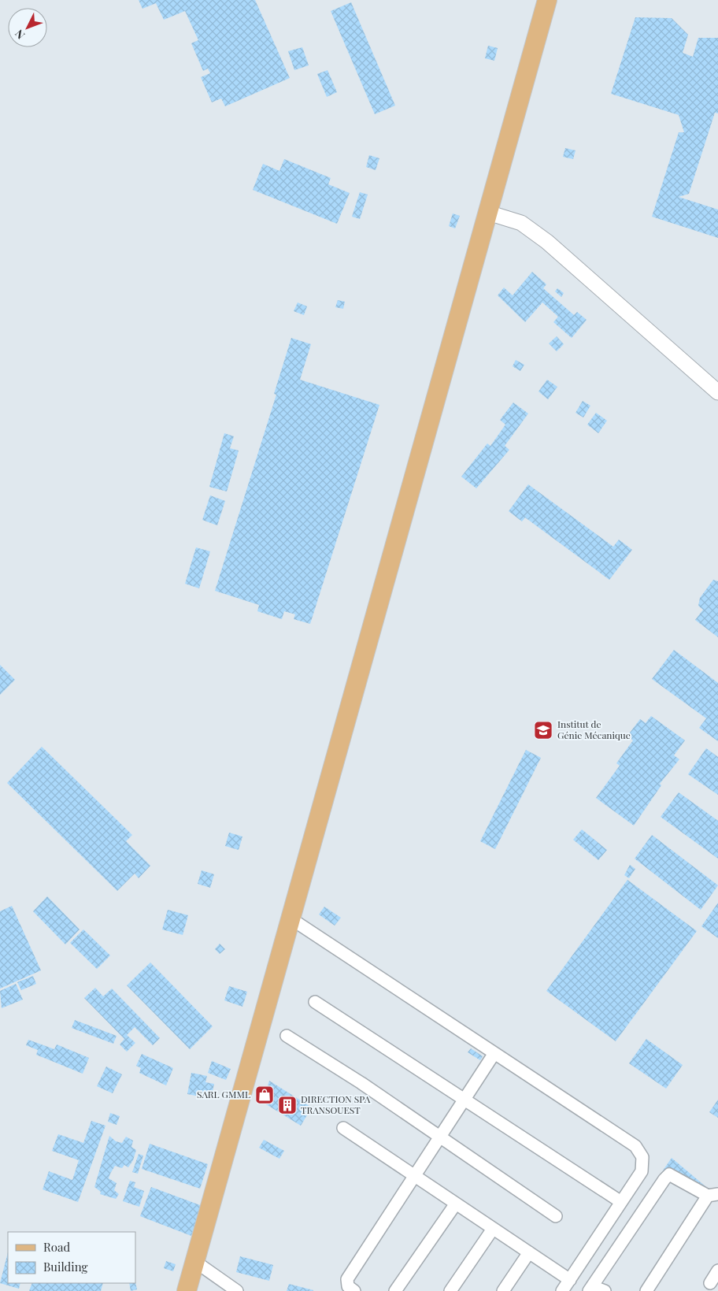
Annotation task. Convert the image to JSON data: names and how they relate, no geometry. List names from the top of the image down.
{
  "places": {
    "school or university": ["Institut de Génie Mécanique"],
    "shop": ["SARL GMML"],
    "building": ["DIRECTION SPA TRANSOUEST"]
  },
  "legend": ["Road", "Building"],
  "north": "bottom left"
}
